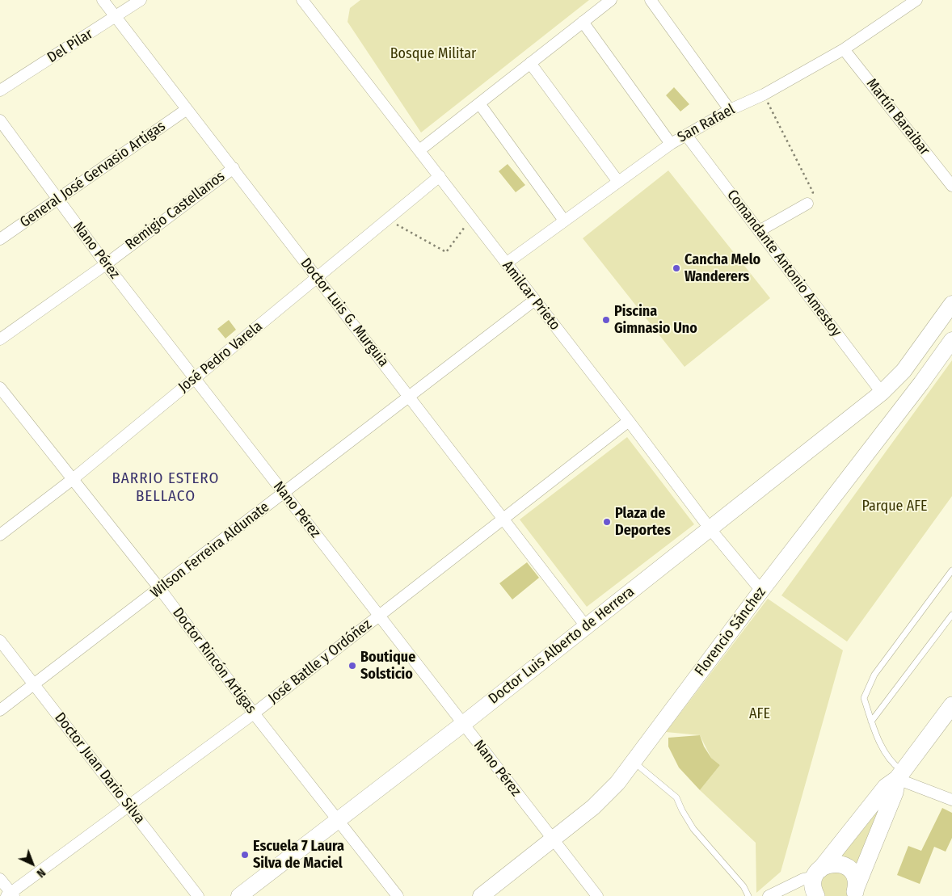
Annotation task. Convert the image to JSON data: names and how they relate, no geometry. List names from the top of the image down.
{
  "streets": {
    "street": [
      "Del Pilar",
      "Martín Baraibar",
      "San Rafael",
      "General José Gervasio Artigas",
      "Remigio Castellanos",
      "Nano Pérez",
      "Comandante Antonio Amestoy",
      "Amilcar Prieto",
      "Doctor Luis G. Murguia",
      "José Pedro Varela",
      "Wilson Ferreira Aldunate",
      "Florencio Sánchez",
      "Doctor Luis Alberto de Herrera",
      "Doctor Rincón Artigas",
      "José Batlle y Ordóñez",
      "Doctor Juan Dario Silva"
    ]
  },
  "crossings": [
    ["Del Pilar", "Doctor Luis G. Murguia"],
    ["Martín Baraibar", "San Rafael"],
    ["San Rafael", "Comandante Antonio Amestoy"],
    ["San Rafael", "Amilcar Prieto"],
    ["General José Gervasio Artigas", "Nano Pérez"],
    ["General José Gervasio Artigas", "Doctor Luis G. Murguia"],
    ["Remigio Castellanos", "Nano Pérez"],
    ["Remigio Castellanos", "Doctor Luis G. Murguia"],
    ["Nano Pérez", "José Pedro Varela"],
    ["Nano Pérez", "Wilson Ferreira Aldunate"],
    ["Nano Pérez", "Florencio Sánchez"],
    ["Nano Pérez", "Doctor Luis Alberto de Herrera"],
    ["Nano Pérez", "José Batlle y Ordóñez"],
    ["Comandante Antonio Amestoy", "Doctor Luis Alberto de Herrera"],
    ["Amilcar Prieto", "José Pedro Varela"],
    ["Amilcar Prieto", "Wilson Ferreira Aldunate"],
    ["Amilcar Prieto", "Florencio Sánchez"],
    ["Amilcar Prieto", "Doctor Luis Alberto de Herrera"],
    ["Amilcar Prieto", "José Batlle y Ordóñez"],
    ["Doctor Luis G. Murguia", "José Pedro Varela"],
    ["Doctor Luis G. Murguia", "Wilson Ferreira Aldunate"],
    ["Doctor Luis G. Murguia", "Doctor Luis Alberto de Herrera"],
    ["Doctor Luis G. Murguia", "José Batlle y Ordóñez"],
    ["José Pedro Varela", "Doctor Rincón Artigas"],
    ["Wilson Ferreira Aldunate", "Doctor Rincón Artigas"],
    ["Wilson Ferreira Aldunate", "Doctor Juan Dario Silva"],
    ["Doctor Luis Alberto de Herrera", "Doctor Rincón Artigas"],
    ["Doctor Rincón Artigas", "José Batlle y Ordóñez"],
    ["José Batlle y Ordóñez", "Doctor Juan Dario Silva"]
  ],
  "districts": ["BARRIO ESTERO BELLACO"],
  "parks": ["Bosque Militar", "Parque AFE", "AFE"],
  "places": [
    "Cancha Melo Wanderers",
    "Piscina Gimnasio Uno",
    "Plaza de Deportes",
    "Boutique Solsticio",
    "Escuela 7 Laura Silva de Maciel"
  ],
  "north": "bottom right"
}
